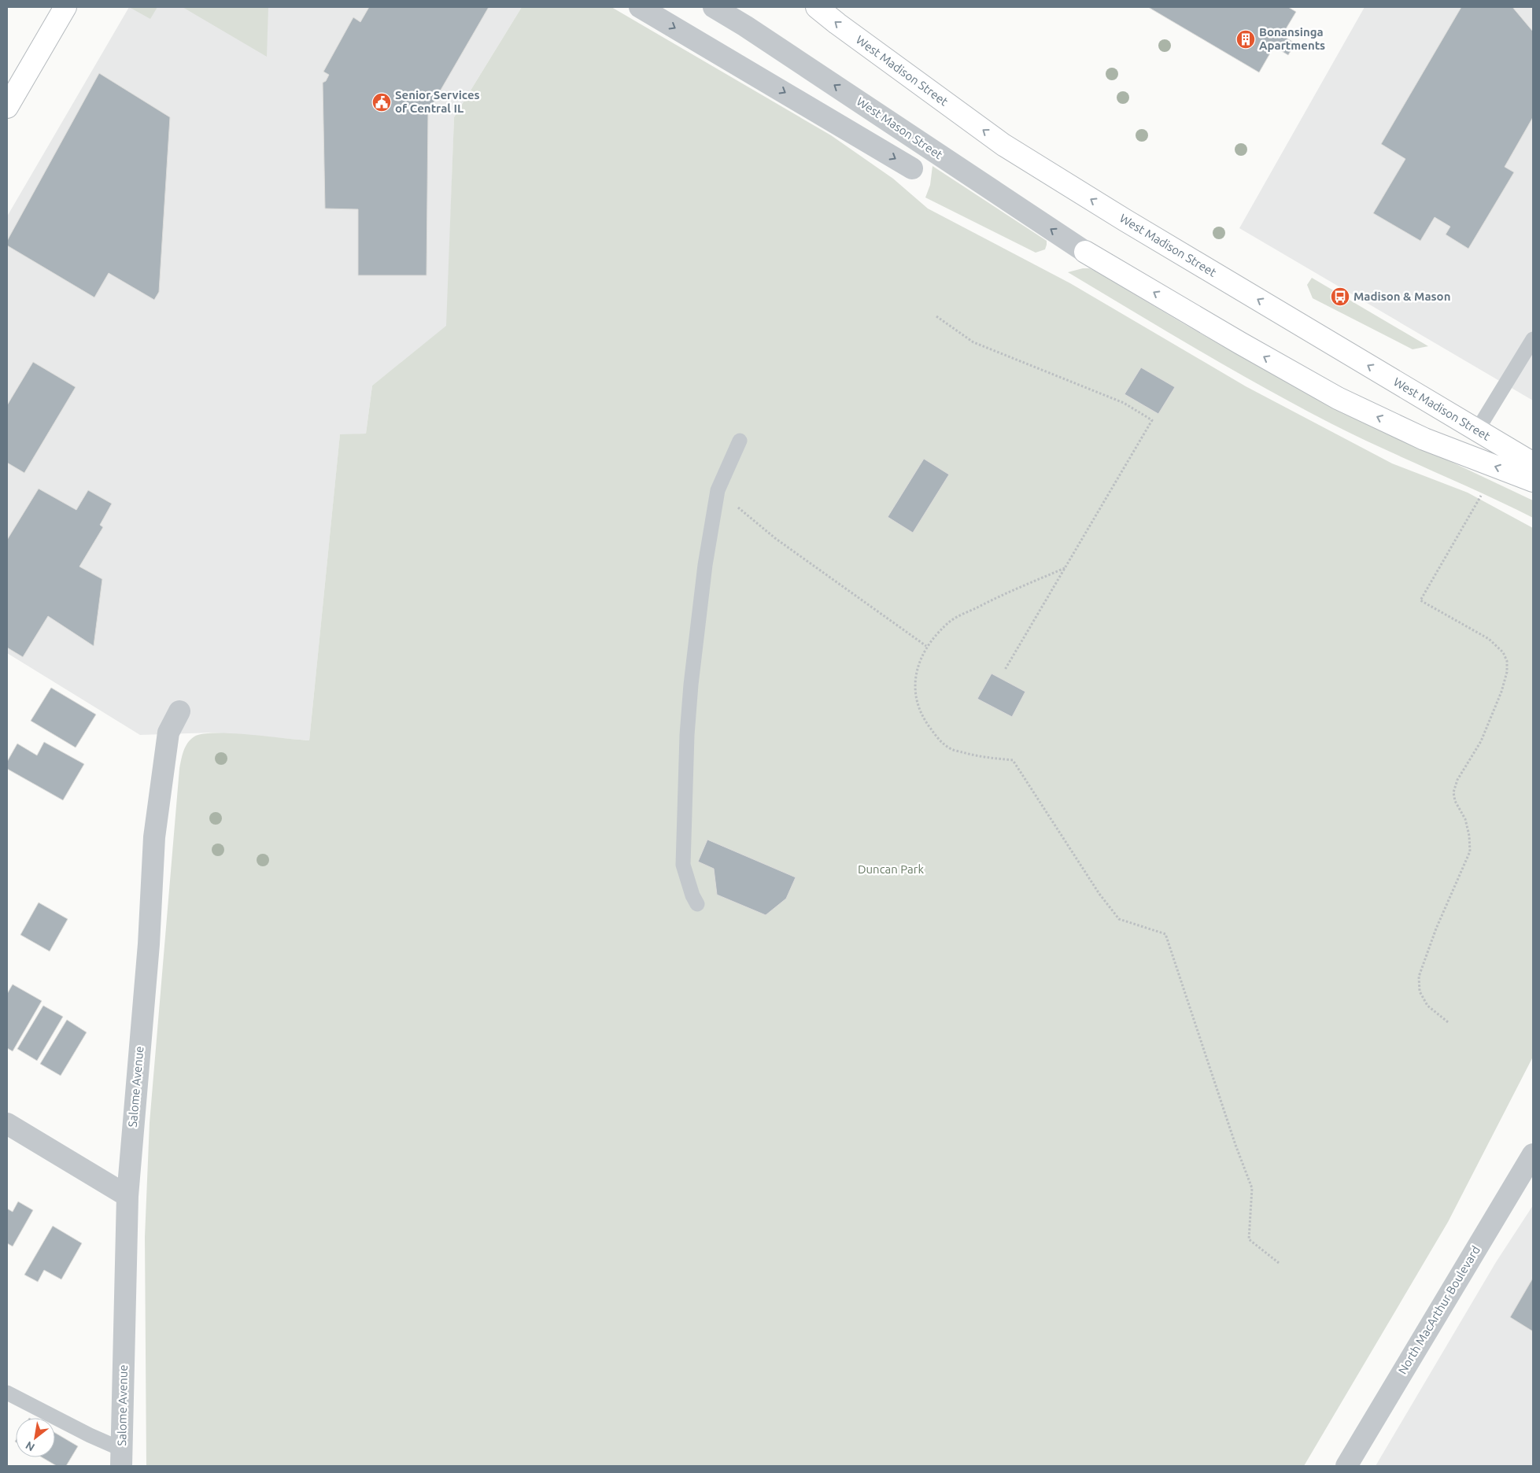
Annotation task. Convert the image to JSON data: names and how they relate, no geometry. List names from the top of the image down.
{
  "streets": {
    "main road": ["West Madison Street"],
    "street": ["West Mason Street", "Salome Avenue", "North MacArthur Boulevard"]
  },
  "parks": ["Duncan Park"],
  "places": {
    "building": ["Bonansinga Apartments"],
    "public building": ["Senior Services of Central IL"],
    "bus stop": ["Madison & Mason"]
  },
  "north": "bottom left"
}
